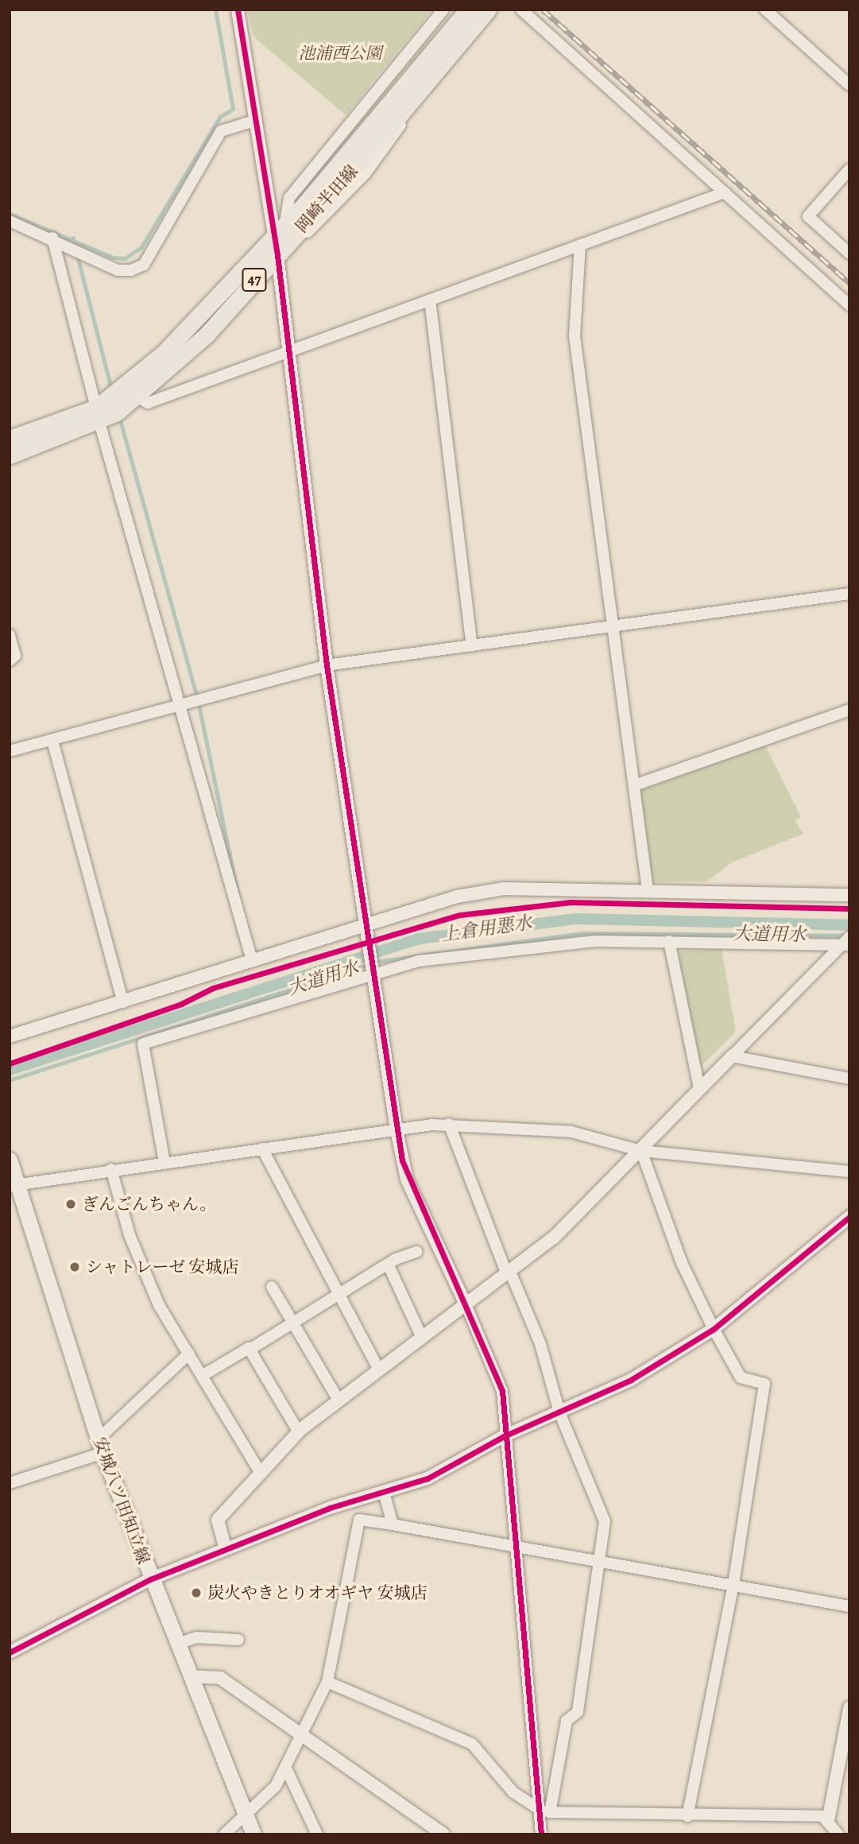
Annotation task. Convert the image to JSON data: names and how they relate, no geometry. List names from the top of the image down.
{
  "streets": {
    "main road": ["岡崎半田線", "47", "安城八ツ田知立線"]
  },
  "water": ["上倉用悪水", "大道用水"],
  "parks": ["池浦西公園"],
  "places": ["ぎんごんちゃん。", "シャトレーゼ 安城店", "炭火やきとりオオギヤ 安城店"]
}
